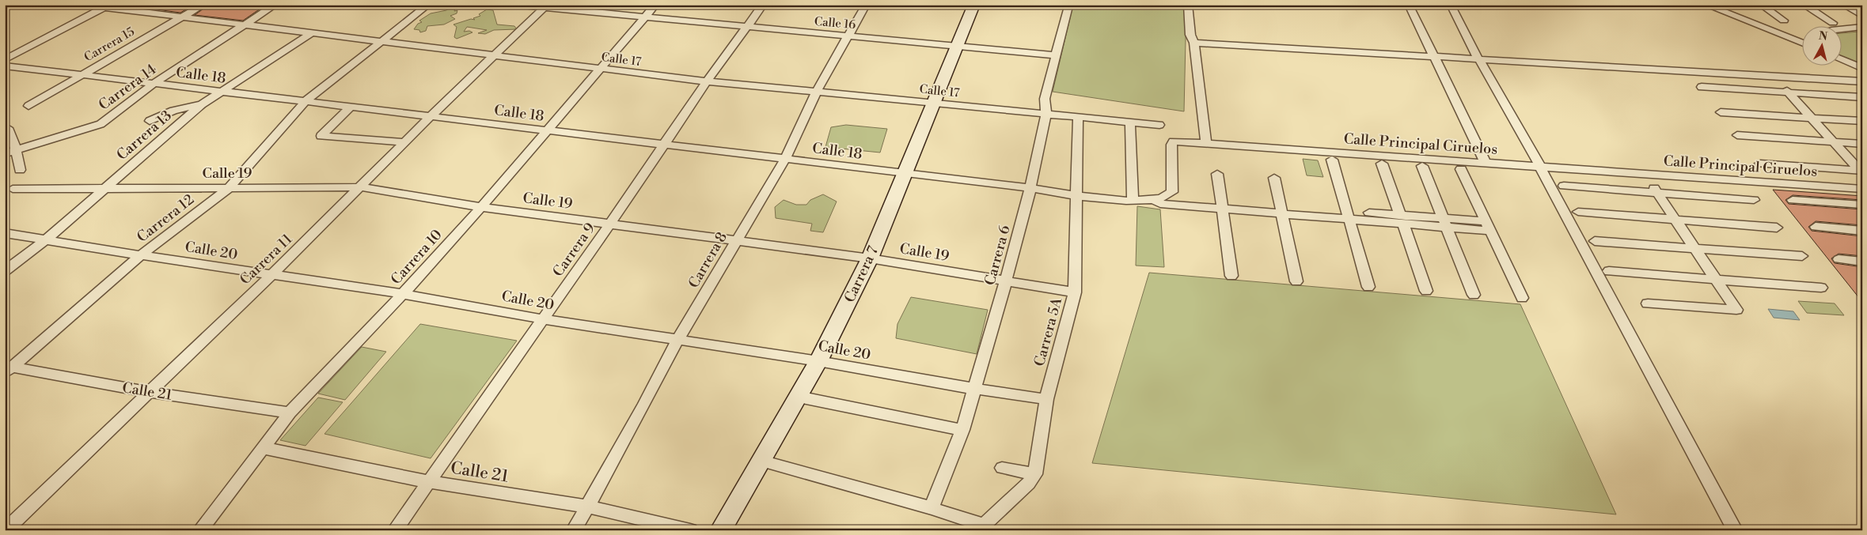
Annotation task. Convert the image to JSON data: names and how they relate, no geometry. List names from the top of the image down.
{
  "streets": {
    "street": [
      "Calle 16",
      "Carrera 15",
      "Calle 17",
      "Calle 18",
      "Carrera 14",
      "Carrera 13",
      "Calle Principal Ciruelos",
      "Calle 19",
      "Carrera 12",
      "Carrera 9",
      "Calle 20",
      "Carrera 6",
      "Carrera 10",
      "Carrera 11",
      "Carrera 8",
      "Carrera 7",
      "Carrera 5A",
      "Calle 21"
    ]
  },
  "crossings": [
    ["Calle 16", "Carrera 9"],
    ["Calle 16", "Carrera 6"],
    ["Calle 16", "Carrera 10"],
    ["Calle 16", "Carrera 11"],
    ["Calle 16", "Carrera 8"],
    ["Calle 16", "Carrera 7"],
    ["Carrera 15", "Calle 17"],
    ["Carrera 15", "Calle 18"],
    ["Calle 17", "Carrera 14"],
    ["Calle 17", "Carrera 13"],
    ["Calle 17", "Carrera 12"],
    ["Calle 17", "Carrera 9"],
    ["Calle 17", "Carrera 6"],
    ["Calle 17", "Carrera 10"],
    ["Calle 17", "Carrera 11"],
    ["Calle 17", "Carrera 8"],
    ["Calle 17", "Carrera 7"],
    ["Calle 17", "Carrera 5A"],
    ["Calle 18", "Carrera 14"],
    ["Calle 18", "Carrera 13"],
    ["Calle 18", "Carrera 12"],
    ["Calle 18", "Carrera 9"],
    ["Calle 18", "Carrera 6"],
    ["Calle 18", "Carrera 10"],
    ["Calle 18", "Carrera 11"],
    ["Calle 18", "Carrera 8"],
    ["Calle 18", "Carrera 7"],
    ["Carrera 13", "Calle 19"],
    ["Carrera 13", "Calle 20"],
    ["Calle 19", "Carrera 12"],
    ["Calle 19", "Carrera 9"],
    ["Calle 19", "Carrera 6"],
    ["Calle 19", "Carrera 10"],
    ["Calle 19", "Carrera 11"],
    ["Calle 19", "Carrera 8"],
    ["Calle 19", "Carrera 7"],
    ["Calle 19", "Carrera 5A"],
    ["Carrera 12", "Calle 20"],
    ["Carrera 12", "Calle 21"],
    ["Carrera 9", "Calle 20"],
    ["Carrera 9", "Calle 21"],
    ["Calle 20", "Carrera 6"],
    ["Calle 20", "Carrera 10"],
    ["Calle 20", "Carrera 11"],
    ["Calle 20", "Carrera 8"],
    ["Calle 20", "Carrera 7"],
    ["Calle 20", "Carrera 5A"],
    ["Carrera 10", "Calle 21"],
    ["Carrera 11", "Calle 21"],
    ["Carrera 8", "Calle 21"]
  ],
  "north": "top"
}
